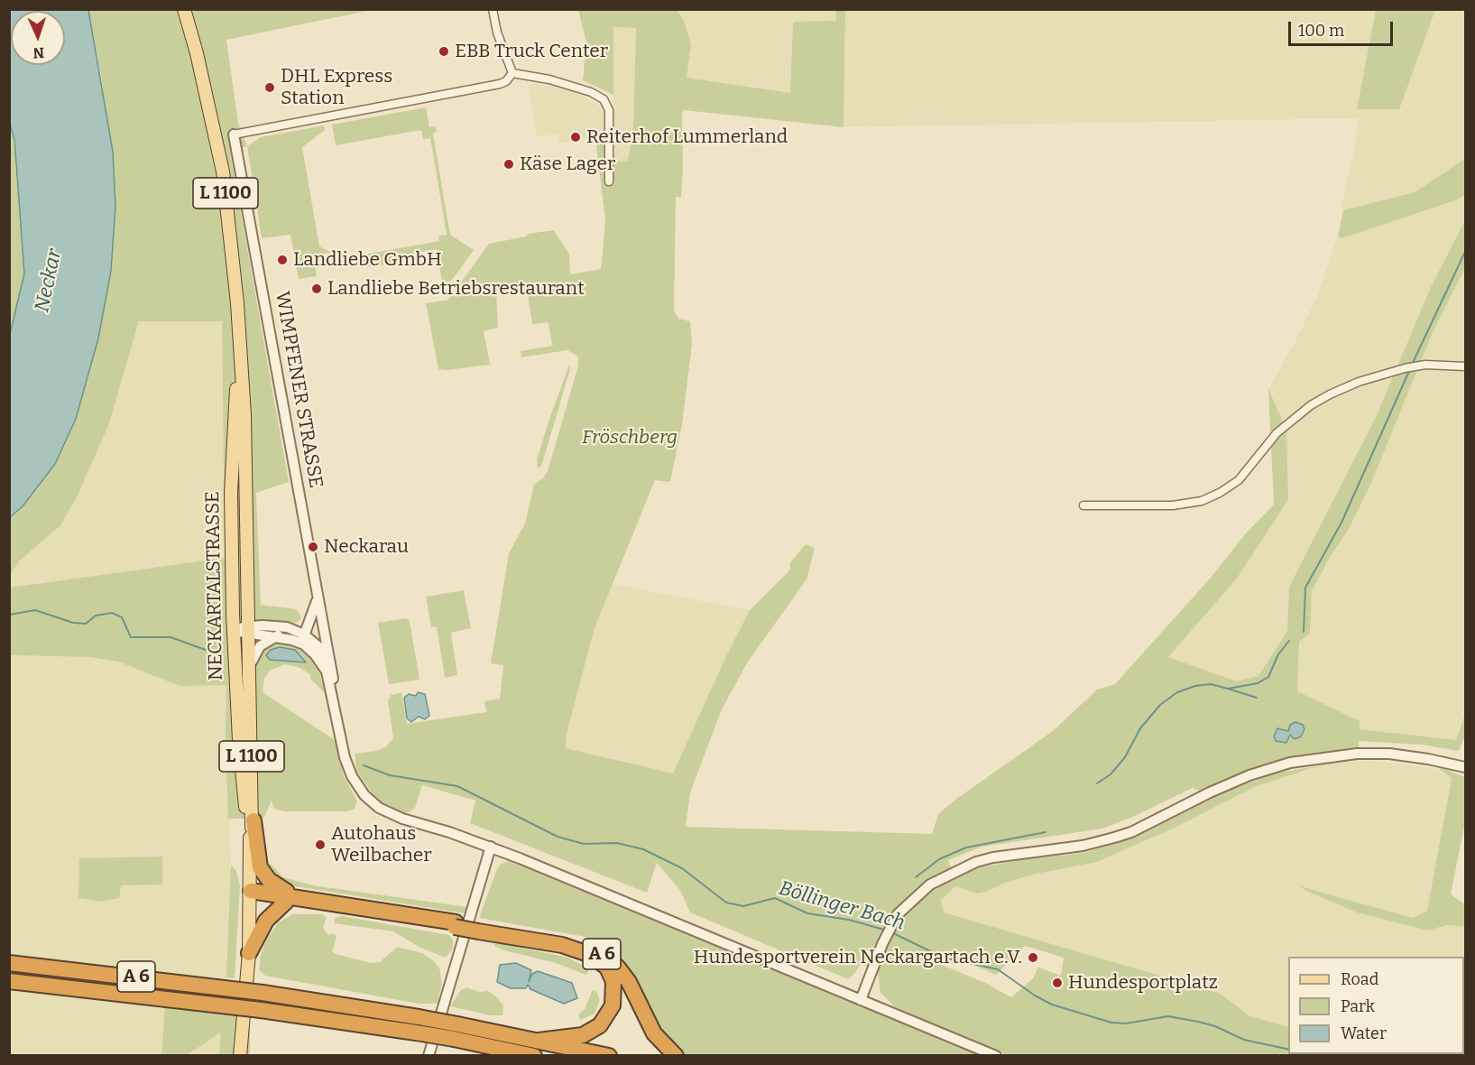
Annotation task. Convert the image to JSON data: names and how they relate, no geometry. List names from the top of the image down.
{
  "streets": {
    "highway": ["A 6"],
    "main road": ["L 1100", "NECKARTALSTRASSE"],
    "street": ["WIMPFENER STRASSE"]
  },
  "crossings": [
    ["WIMPFENER STRASSE", "NECKARTALSTRASSE"]
  ],
  "water": ["Neckar", "Böllinger Bach"],
  "parks": ["Fröschberg"],
  "places": [
    "EBB Truck Center",
    "DHL Express Station",
    "Reiterhof Lummerland",
    "Käse Lager",
    "Landliebe GmbH",
    "Landliebe Betriebsrestaurant",
    "Neckarau",
    "Autohaus Weilbacher",
    "Hundesportverein Neckargartach e.V.",
    "Hundesportplatz"
  ],
  "legend": ["Road", "Park", "Water"],
  "scale_bar": "100 m",
  "north": "bottom"
}
